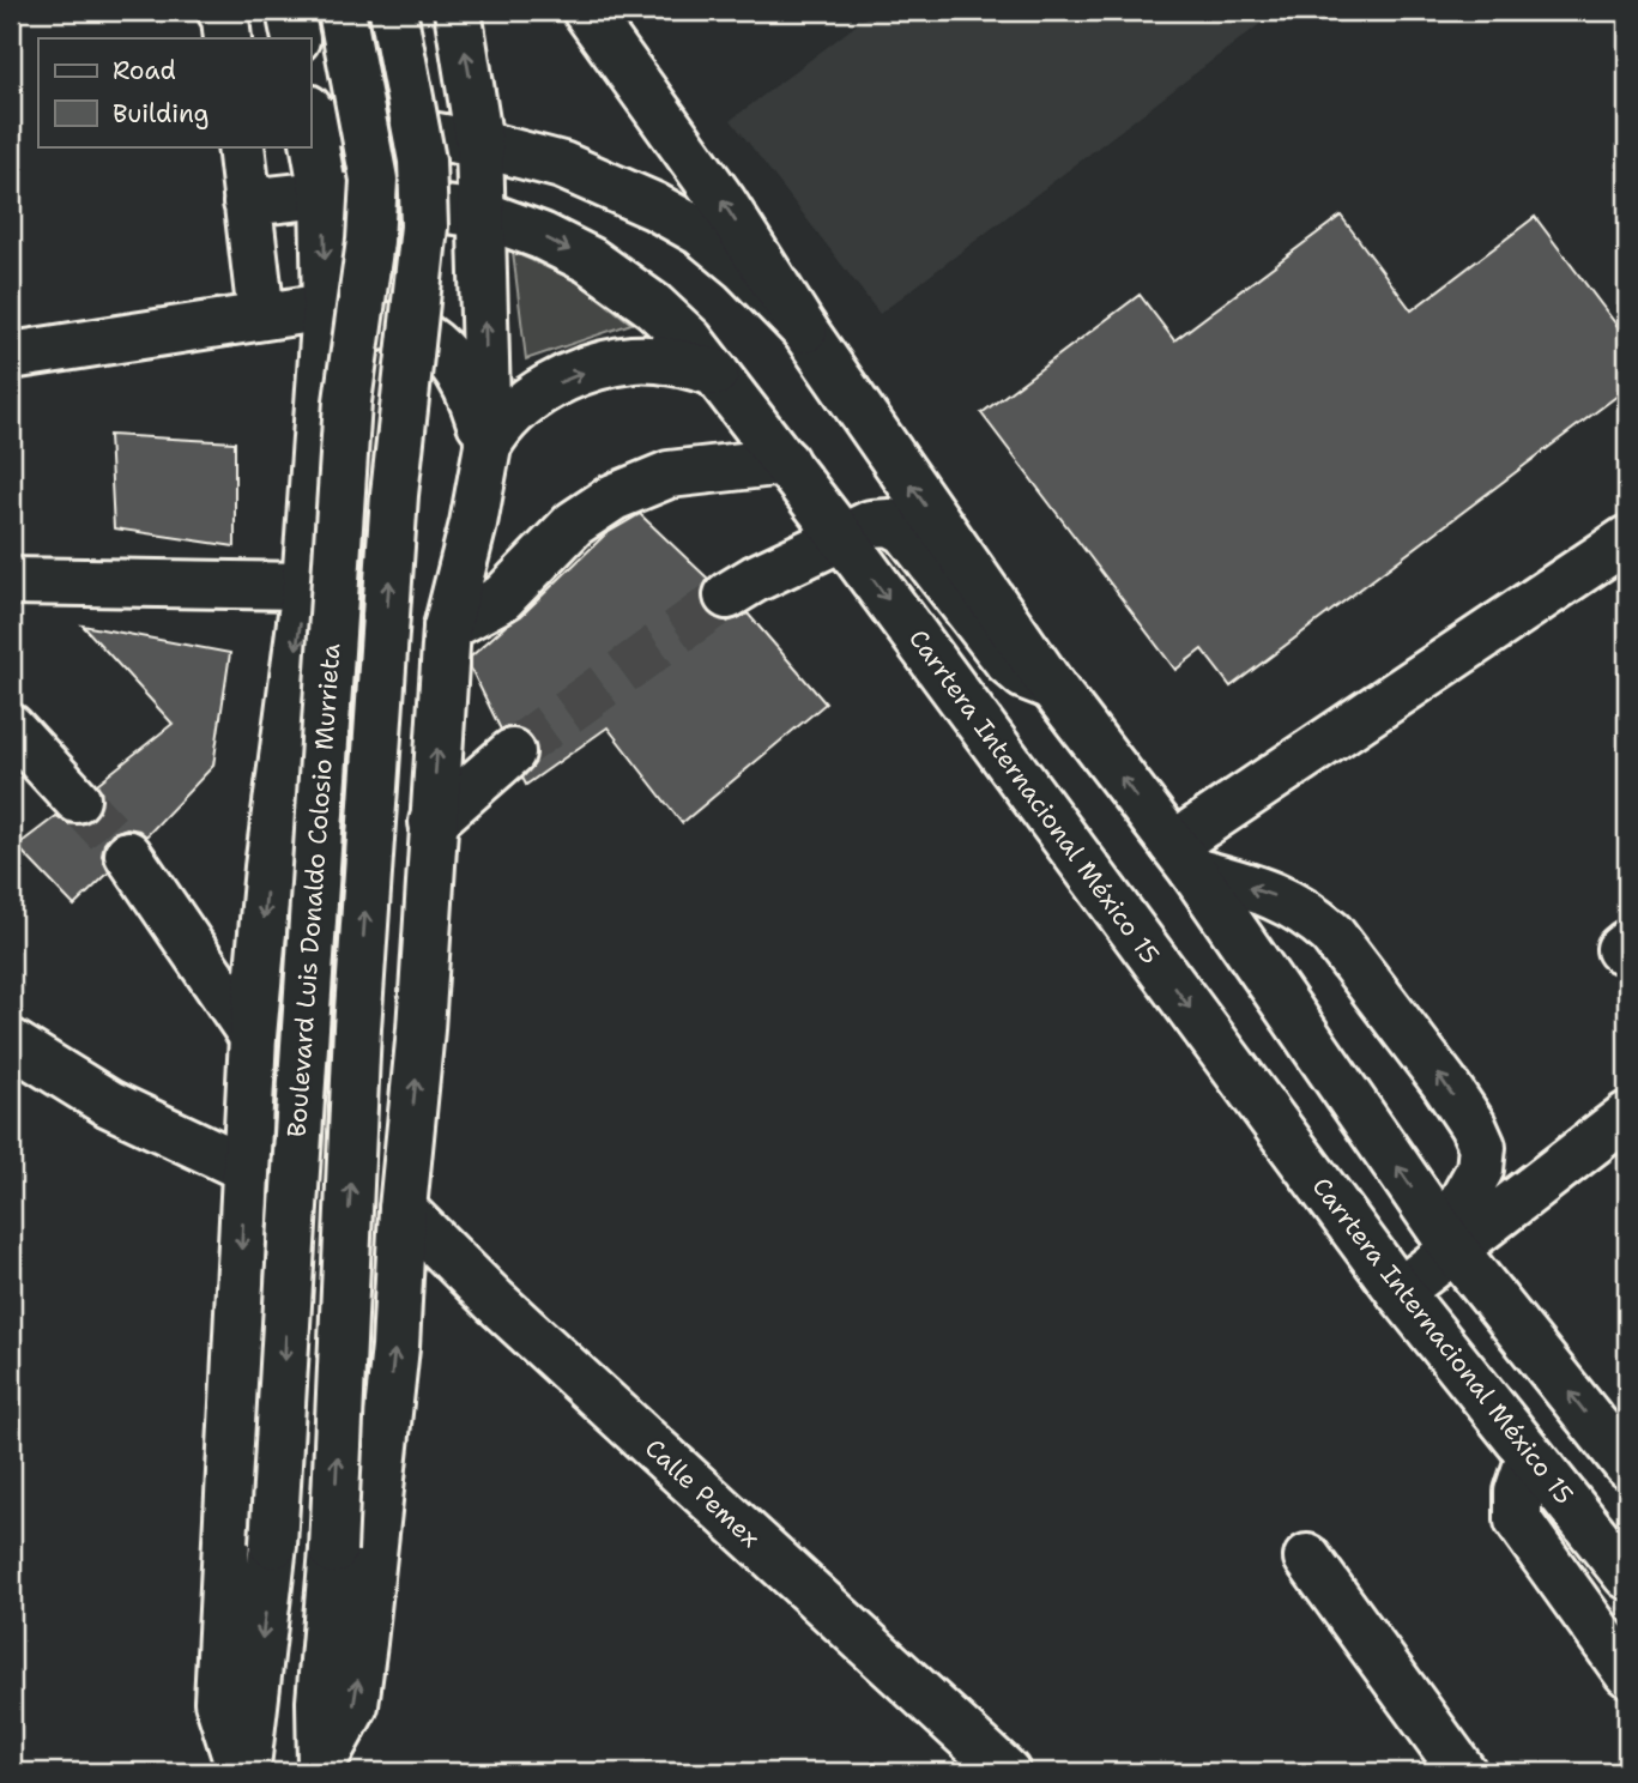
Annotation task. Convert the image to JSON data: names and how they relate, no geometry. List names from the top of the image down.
{
  "streets": {
    "main road": ["Carrtera Internacional México 15", "Boulevard Luis Donaldo Colosio Murrieta", "Calle Pemex"]
  },
  "legend": ["Road", "Building"]
}
